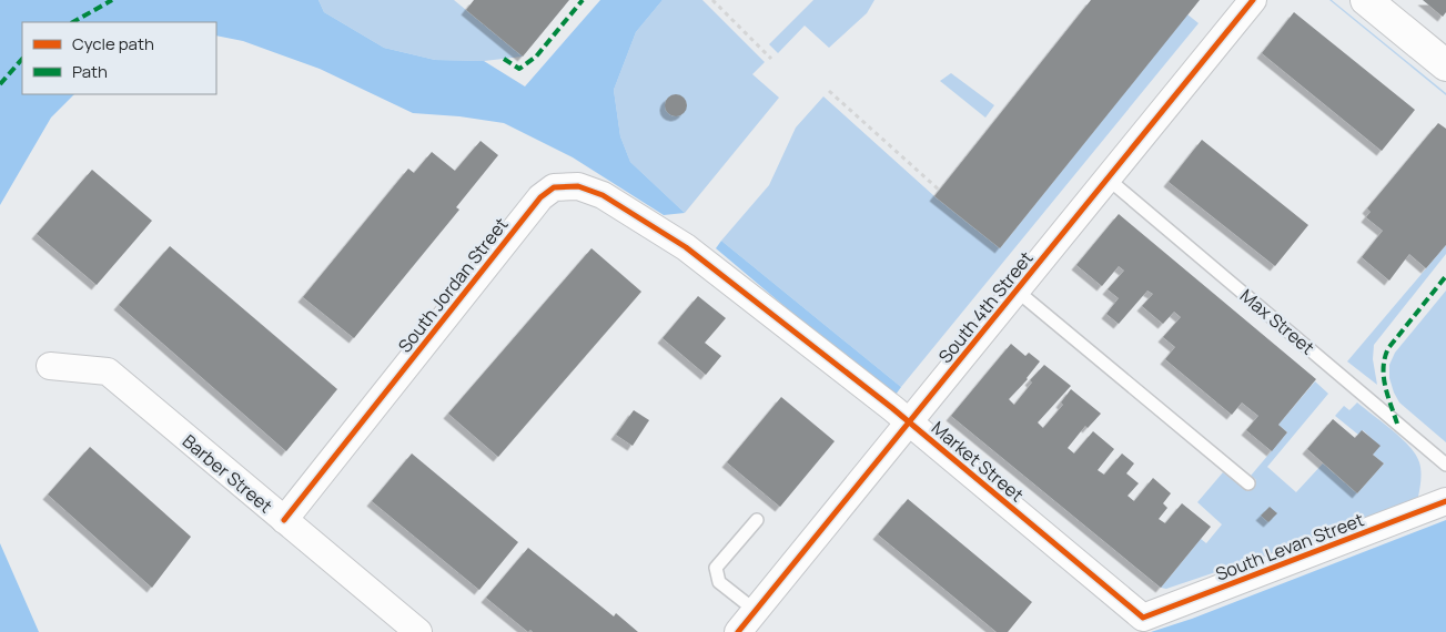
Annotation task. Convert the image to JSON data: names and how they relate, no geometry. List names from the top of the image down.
{
  "streets": {
    "street": [
      "South Jordan Street",
      "South 4th Street",
      "Market Street",
      "Barber Street",
      "South Levan Street"
    ],
    "lane": ["Max Street"]
  },
  "crossings": [
    ["South Jordan Street", "Market Street"],
    ["South Jordan Street", "Barber Street"],
    ["South 4th Street", "Max Street"],
    ["South 4th Street", "Market Street"],
    ["Market Street", "South Levan Street"]
  ],
  "legend": ["Cycle path", "Path"]
}
